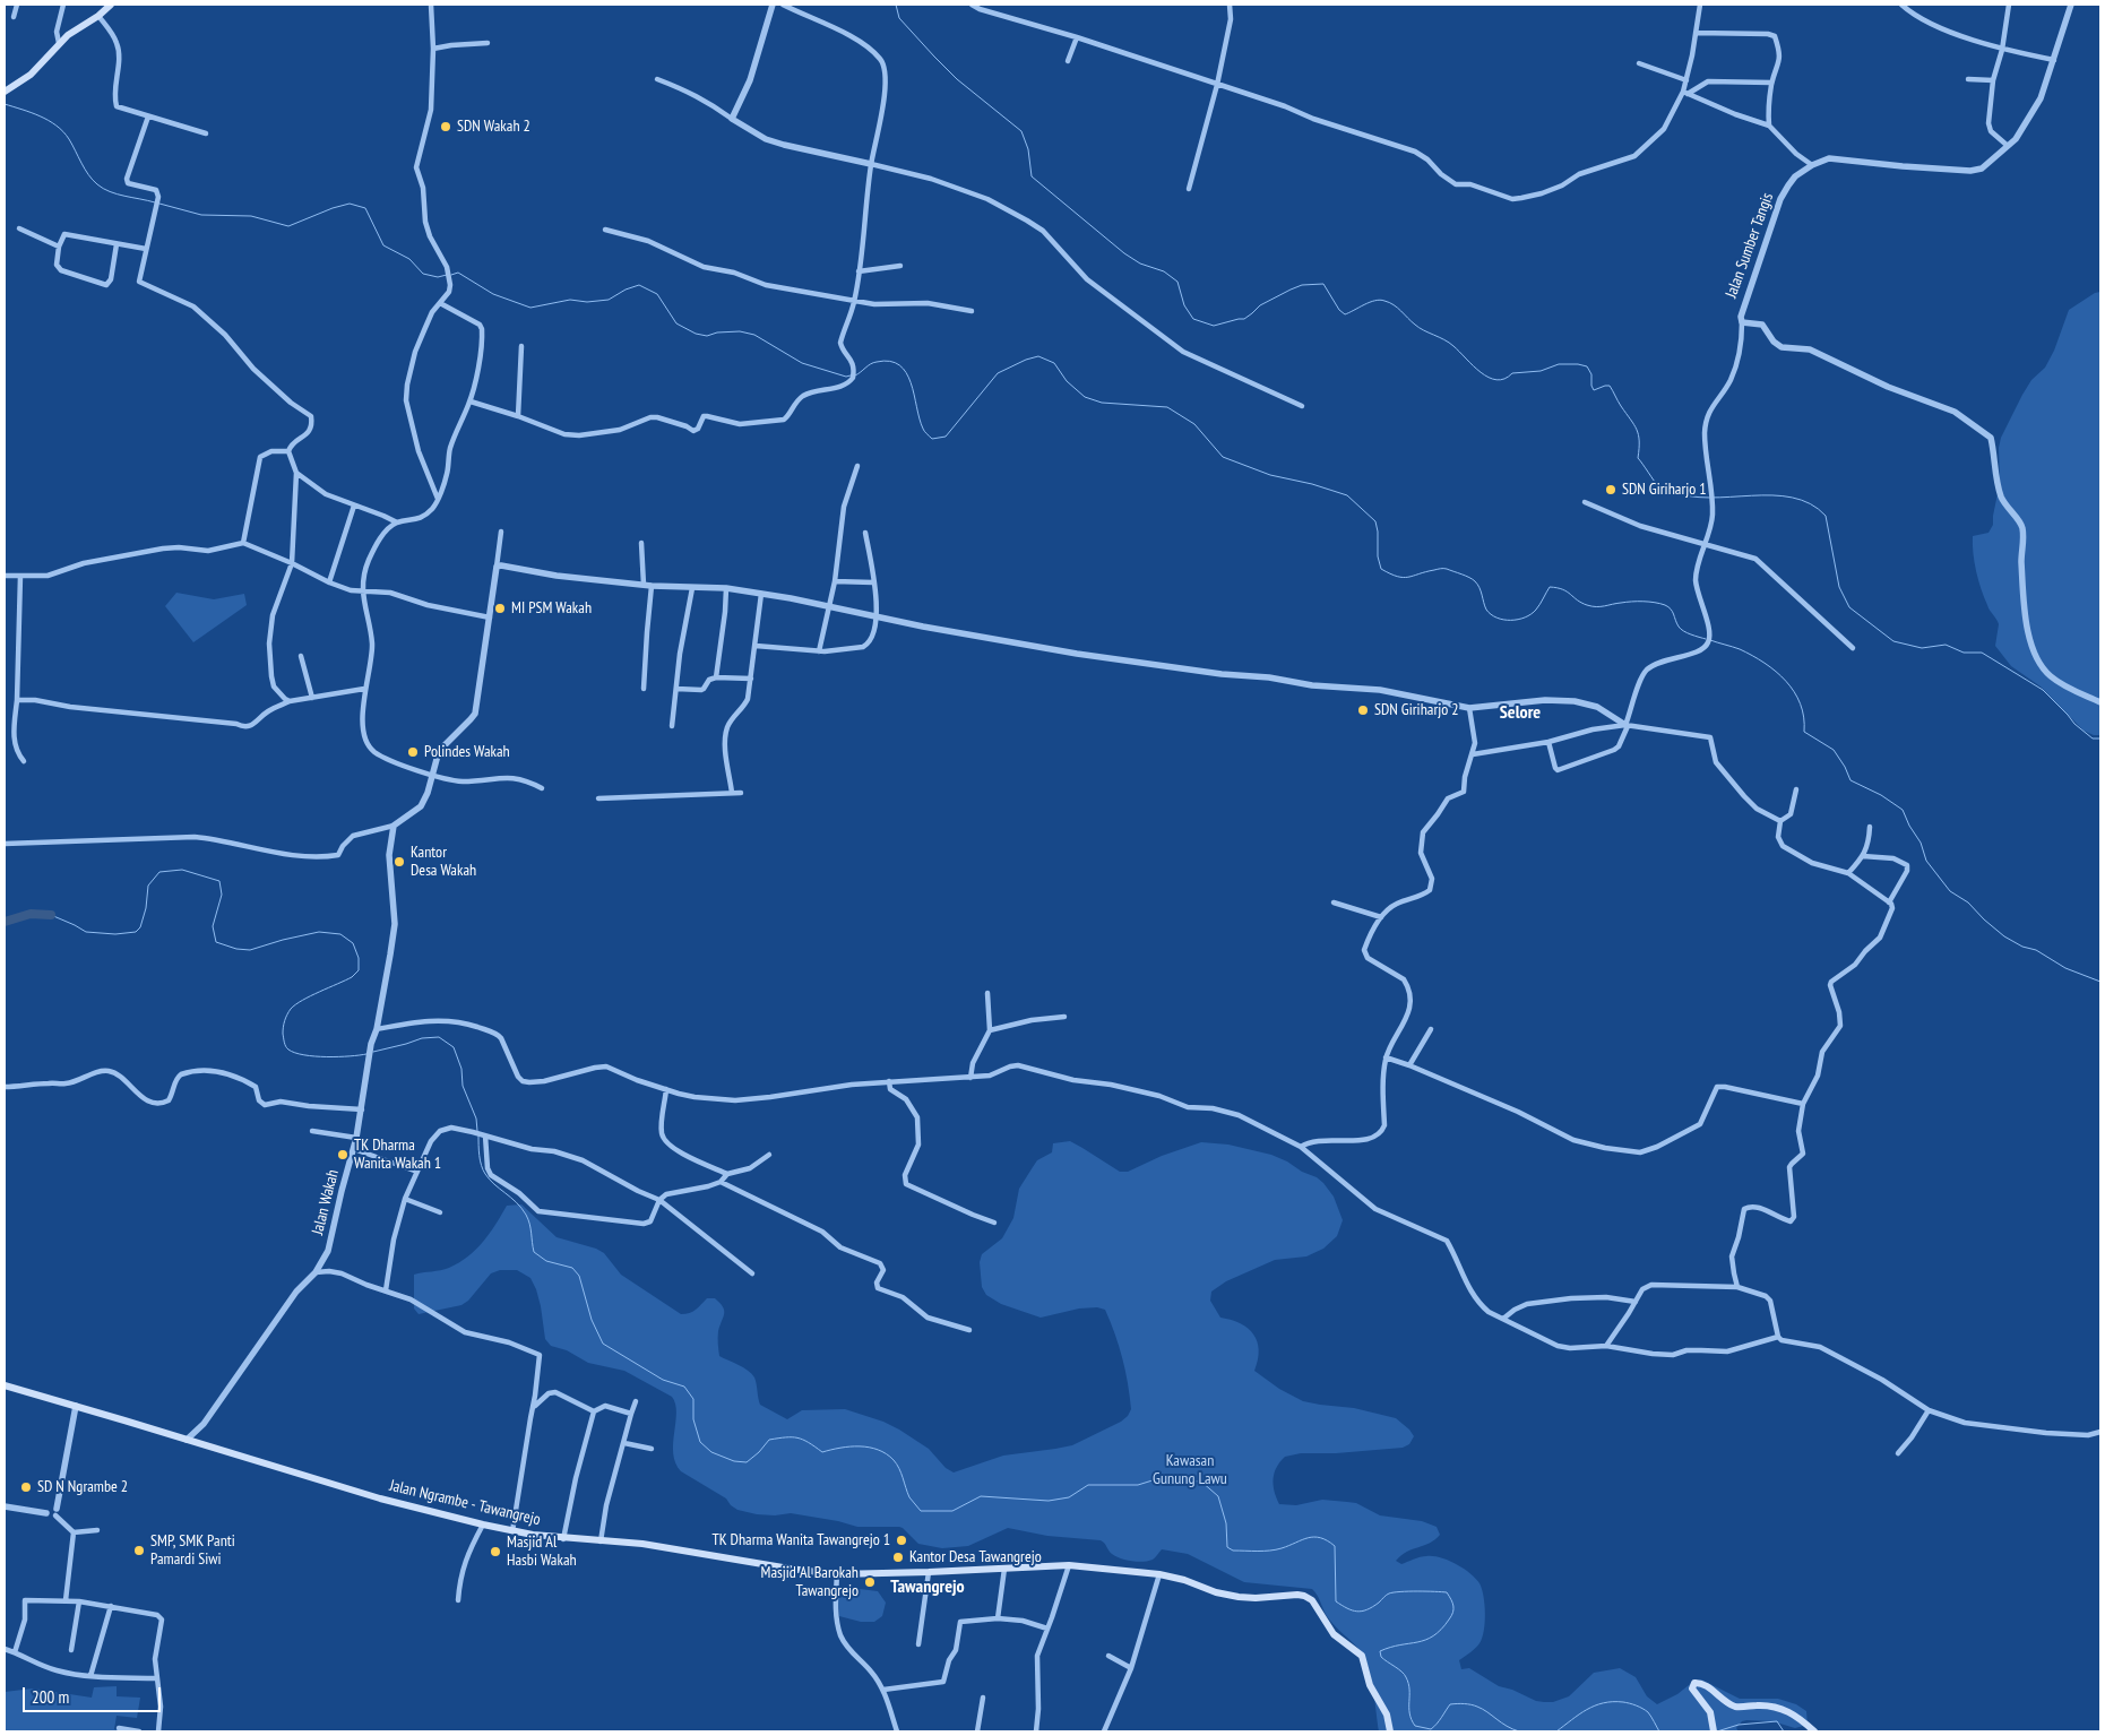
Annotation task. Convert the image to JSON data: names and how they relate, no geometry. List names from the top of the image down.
{
  "streets": {
    "main road": ["Jalan Ngrambe - Tawangrejo"],
    "street": ["Jalan Sumber Tangis", "Jalan Wakah"]
  },
  "crossings": [
    ["Jalan Wakah", "Jalan Ngrambe - Tawangrejo"]
  ],
  "districts": ["Selore", "Tawangrejo"],
  "parks": ["Kawasan Gunung Lawu"],
  "places": [
    "SDN Wakah 2",
    "SDN Giriharjo 1",
    "MI PSM Wakah",
    "SDN Giriharjo 2",
    "Polindes Wakah",
    "Kantor Desa Wakah",
    "TK Dharma Wanita Wakah 1",
    "SD N Ngrambe 2",
    "TK Dharma Wanita Tawangrejo 1",
    "SMP, SMK Panti Pamardi Siwi",
    "Masjid Al Hasbi Wakah",
    "Kantor Desa Tawangrejo",
    "Masjid Al Barokah Tawangrejo"
  ],
  "scale_bar": "200 m"
}
